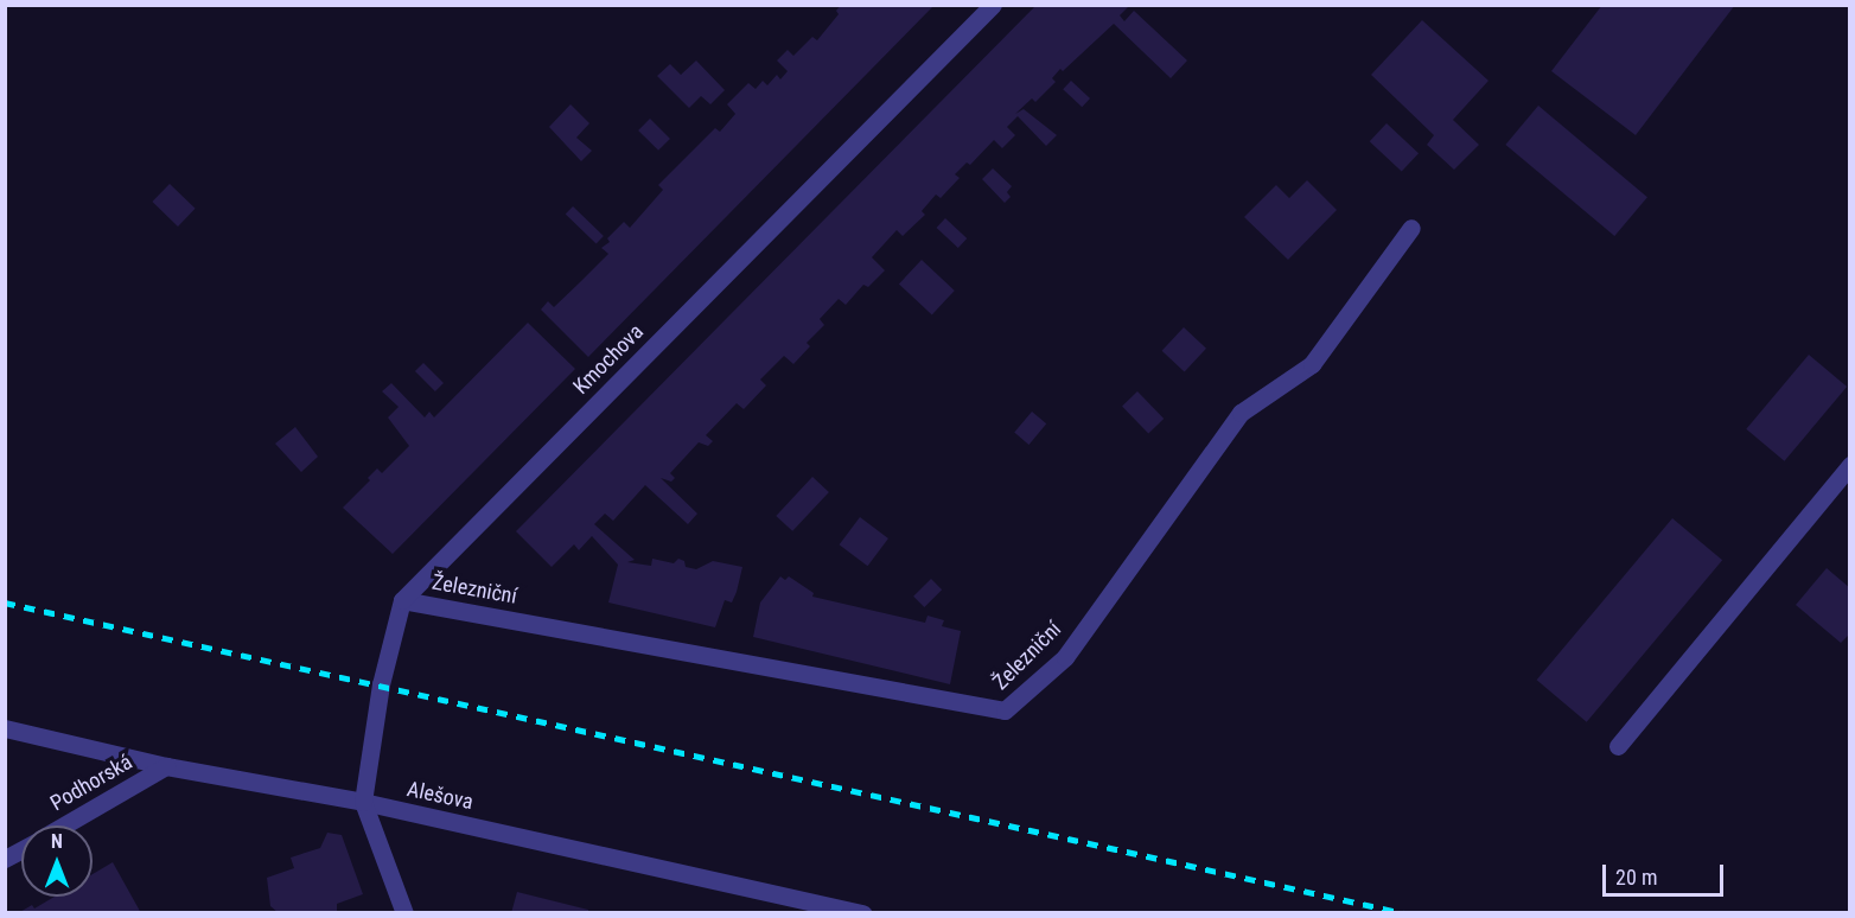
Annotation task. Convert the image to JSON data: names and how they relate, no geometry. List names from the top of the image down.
{
  "streets": {
    "street": [
      "Kmochova",
      "Železniční",
      "Podhorská",
      "Alešova"
    ]
  },
  "crossings": [
    ["Kmochova", "Železniční"],
    ["Podhorská", "Alešova"]
  ],
  "scale_bar": "20 m",
  "north": "top"
}
